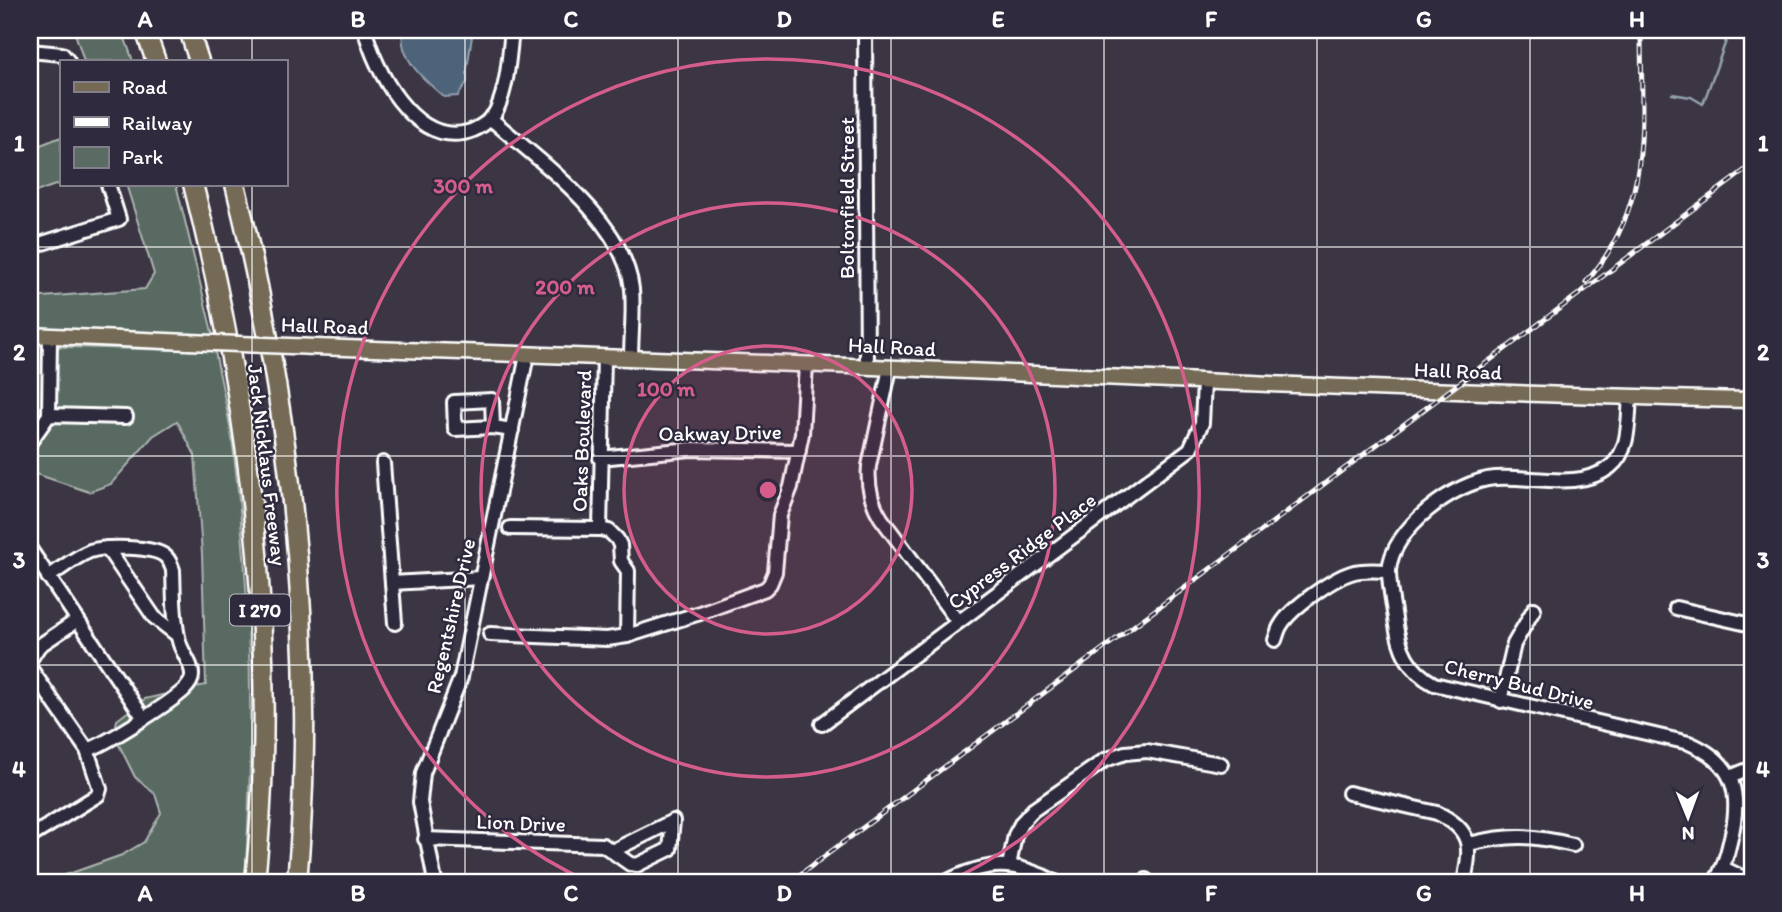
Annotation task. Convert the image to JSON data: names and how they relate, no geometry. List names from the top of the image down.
{
  "streets": {
    "highway": ["Jack Nicklaus Freeway", "I 270"],
    "main road": ["Hall Road"],
    "street": [
      "Boltonfield Street",
      "Oakway Drive",
      "Oaks Boulevard",
      "Cypress Ridge Place",
      "Regentshire Drive",
      "Cherry Bud Drive",
      "Lion Drive"
    ]
  },
  "crossings": [
    ["Boltonfield Street", "Hall Road"],
    ["Hall Road", "Oaks Boulevard"],
    ["Hall Road", "Cypress Ridge Place"],
    ["Hall Road", "Regentshire Drive"],
    ["Hall Road", "Cherry Bud Drive"],
    ["Oakway Drive", "Oaks Boulevard"],
    ["Regentshire Drive", "Lion Drive"]
  ],
  "legend": ["Road", "Railway", "Park"],
  "north": "bottom",
  "grid": {
    "columns": [
      "A",
      "B",
      "C",
      "D",
      "E",
      "F",
      "G",
      "H"
    ],
    "rows": [
      "1",
      "2",
      "3",
      "4"
    ]
  },
  "rings": ["300 m", "200 m", "100 m"]
}
